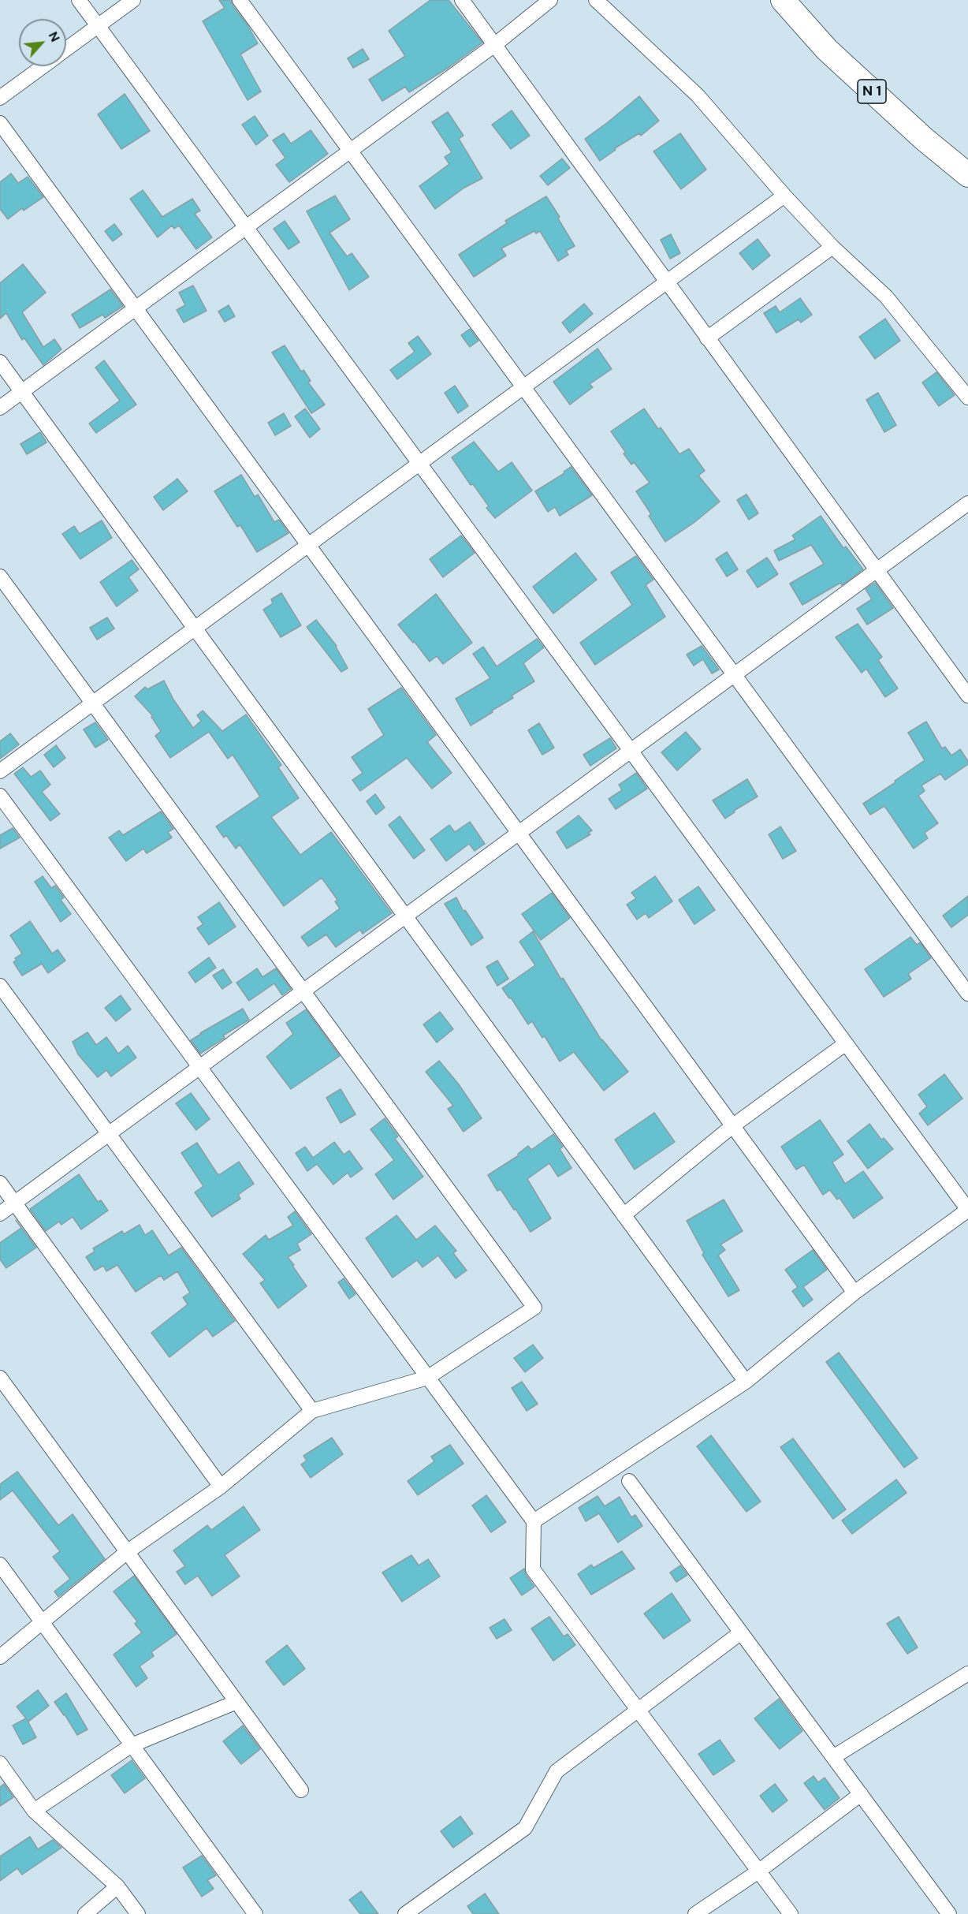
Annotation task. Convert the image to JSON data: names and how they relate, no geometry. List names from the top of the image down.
{
  "streets": {
    "highway": ["N 1"]
  },
  "north": "top right"
}
